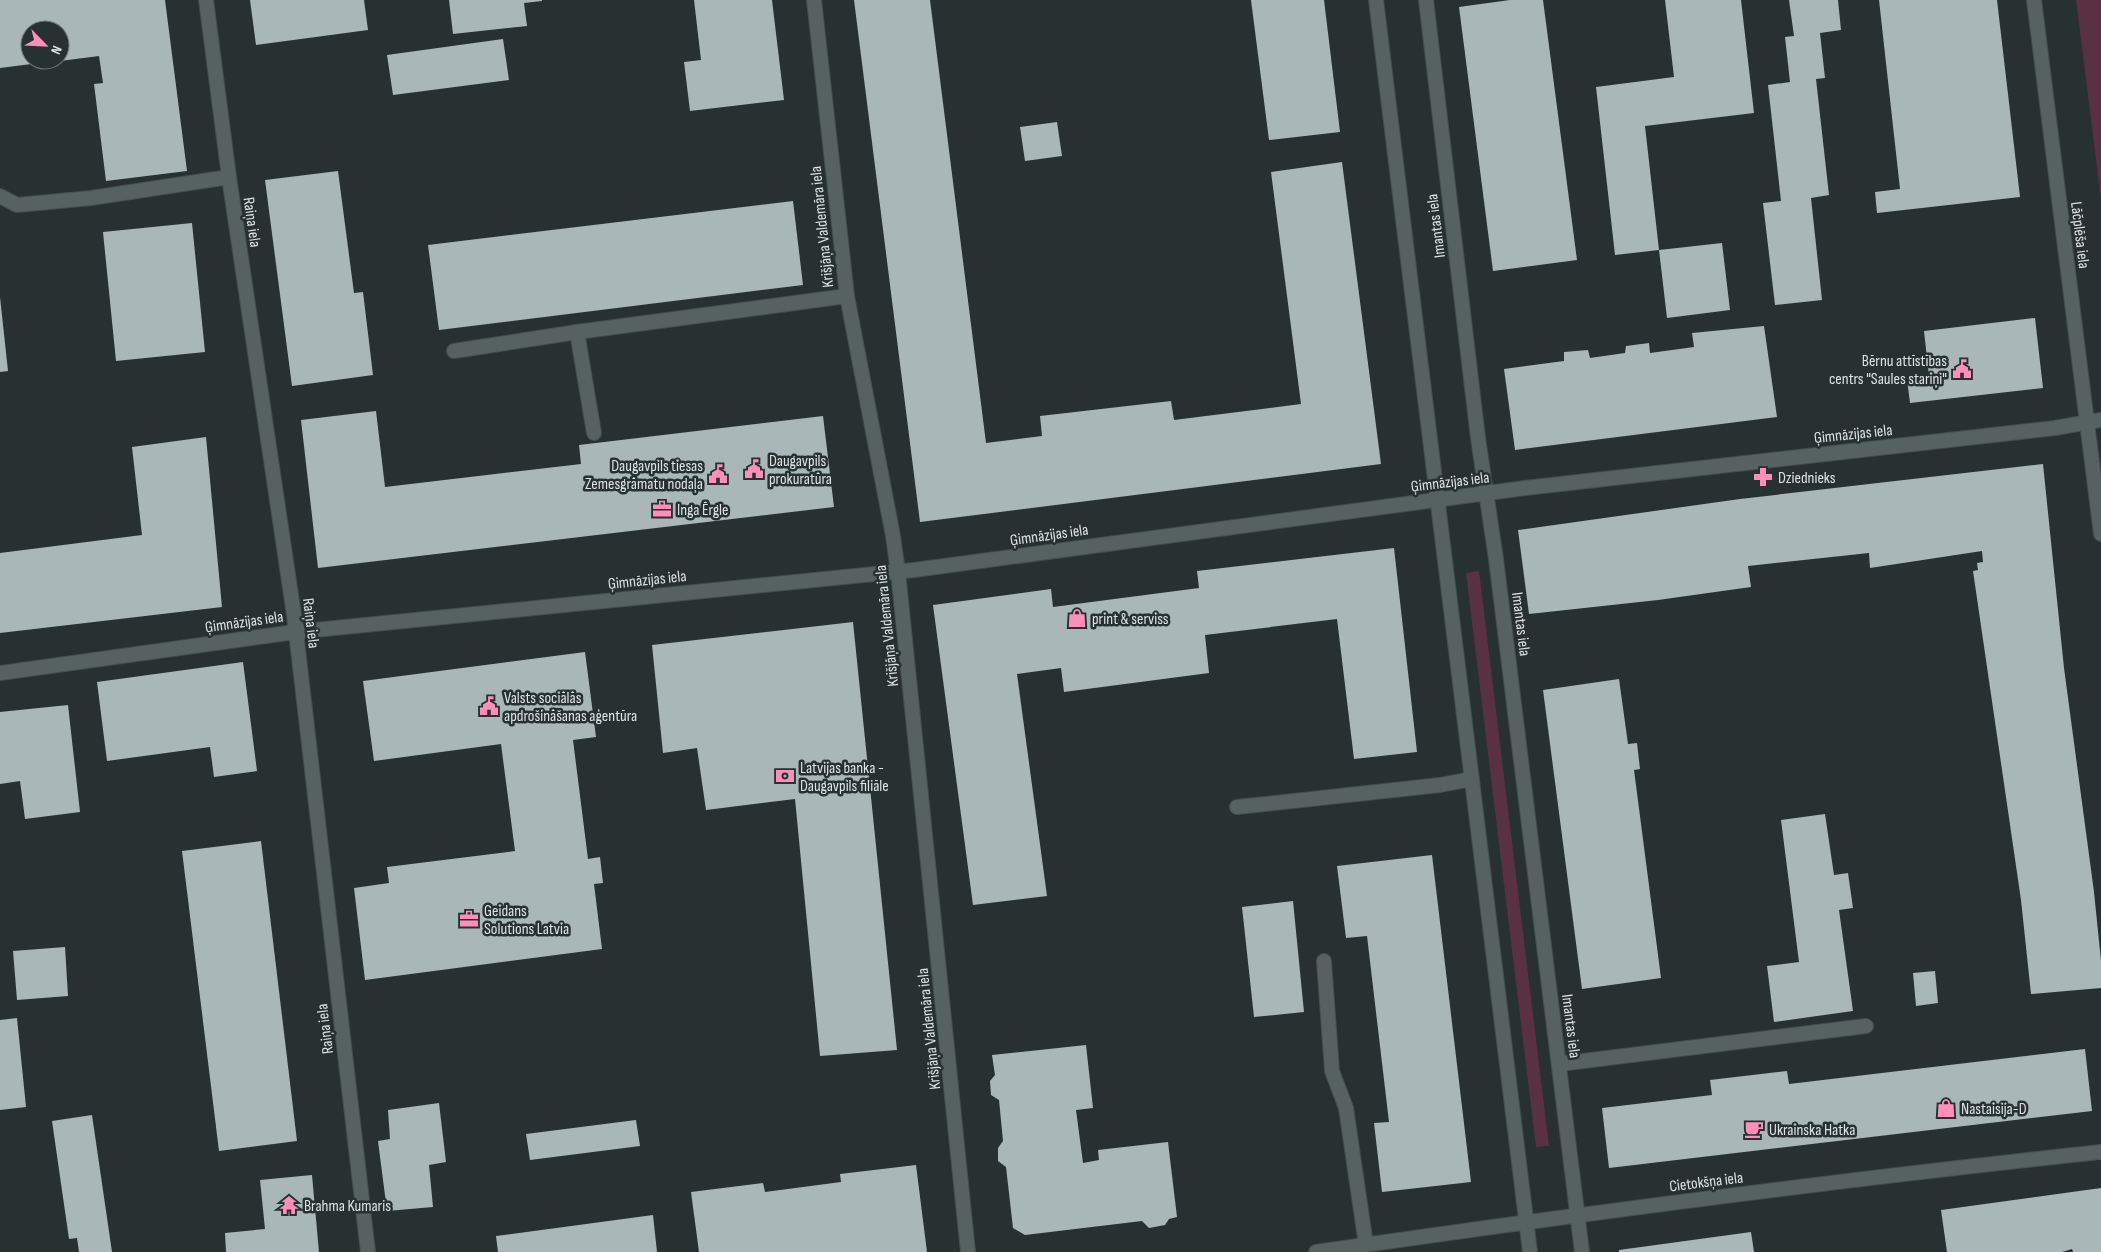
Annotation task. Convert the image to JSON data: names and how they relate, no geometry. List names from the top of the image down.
{
  "streets": {
    "street": [
      "Raiņa iela",
      "Imantas iela",
      "Krišjāņa Valdemāra iela",
      "Lāčplēša iela",
      "Ģimnāzijas iela",
      "Cietokšņa iela"
    ]
  },
  "crossings": [
    ["Raiņa iela", "Ģimnāzijas iela"],
    ["Imantas iela", "Ģimnāzijas iela"],
    ["Imantas iela", "Cietokšņa iela"],
    ["Krišjāņa Valdemāra iela", "Ģimnāzijas iela"],
    ["Lāčplēša iela", "Ģimnāzijas iela"]
  ],
  "places": {
    "public building": [
      "Bērnu attīstības centrs \"Saules stariņi\"",
      "Daugavpils prokuratūra",
      "Daugavpils tiesas Zemesgrāmatu nodaļa",
      "Valsts sociālās apdrošināšanas aģentūra"
    ],
    "pharmacy": ["Dziednieks"],
    "office": ["Inga Ērgle", "Geidans Solutions Latvia"],
    "shop": ["print & serviss", "Nastaisija-D"],
    "bank": ["Latvijas banka - Daugavpils filiāle"],
    "cafe": ["Ukrainska Hatka"],
    "temple": ["Brahma Kumaris"]
  },
  "north": "bottom right"
}
